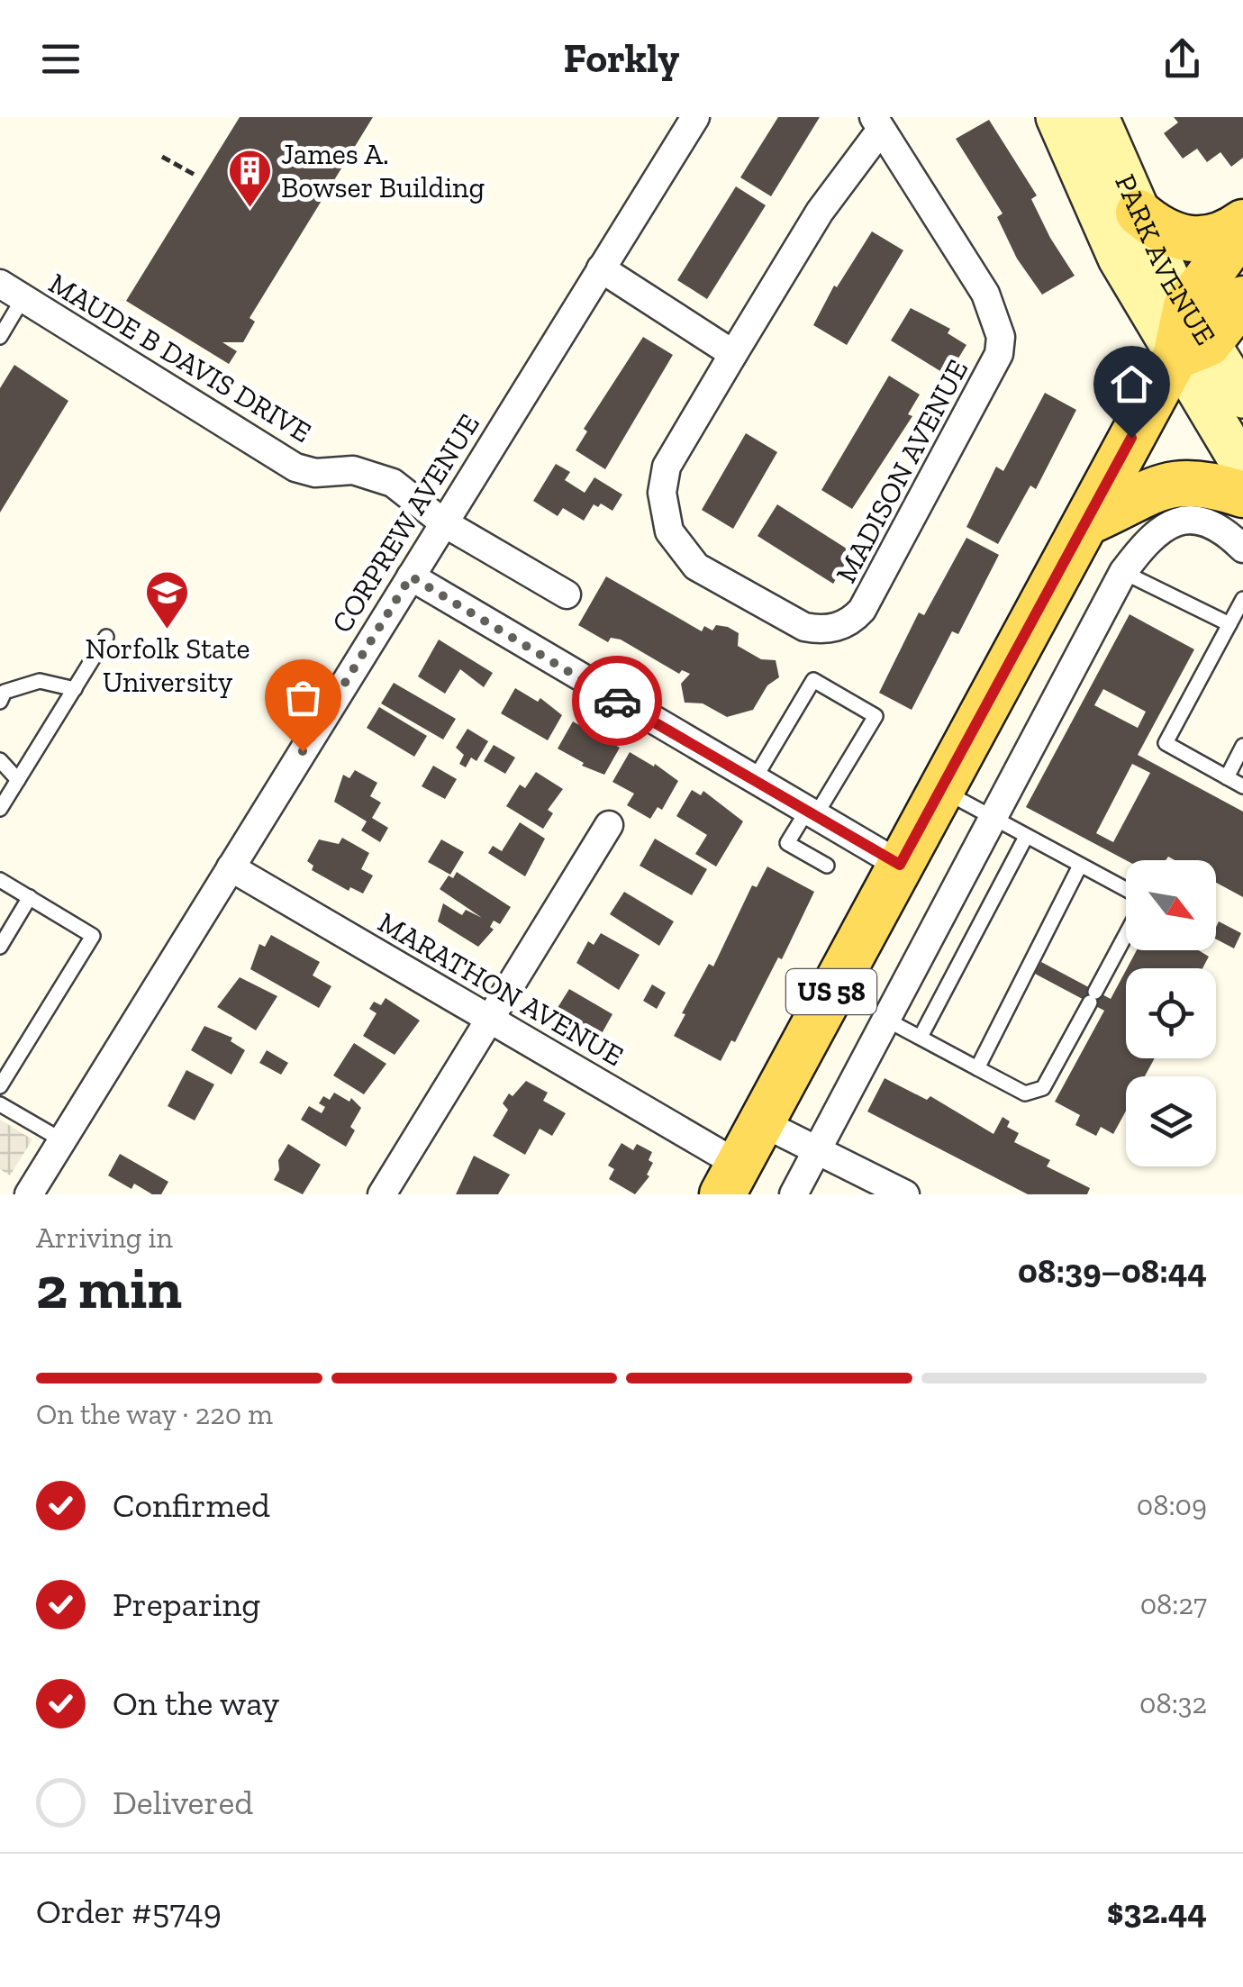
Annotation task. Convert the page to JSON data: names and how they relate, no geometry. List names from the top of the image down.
{
  "streets": {
    "main road": ["PARK AVENUE", "US 58"],
    "street": [
      "MAUDE B DAVIS DRIVE",
      "MADISON AVENUE",
      "CORPREW AVENUE",
      "MARATHON AVENUE"
    ]
  },
  "crossings": [
    ["PARK AVENUE", "US 58"],
    ["MAUDE B DAVIS DRIVE", "CORPREW AVENUE"],
    ["CORPREW AVENUE", "MARATHON AVENUE"],
    ["MARATHON AVENUE", "US 58"]
  ],
  "places": {
    "building": ["James A. Bowser Building"],
    "school or university": ["Norfolk State University"]
  },
  "north": "bottom right",
  "page": {
    "header": "Forkly",
    "heading": ["2 min", "Arriving in", "08:39–08:44"],
    "panel": ["Order #5749", "$32.44"],
    "bar": "On the way · 220 m",
    "list": [
      ["Confirmed", "08:09"],
      ["Preparing", "08:27"],
      ["On the way", "08:32"],
      "Delivered"
    ]
  }
}
